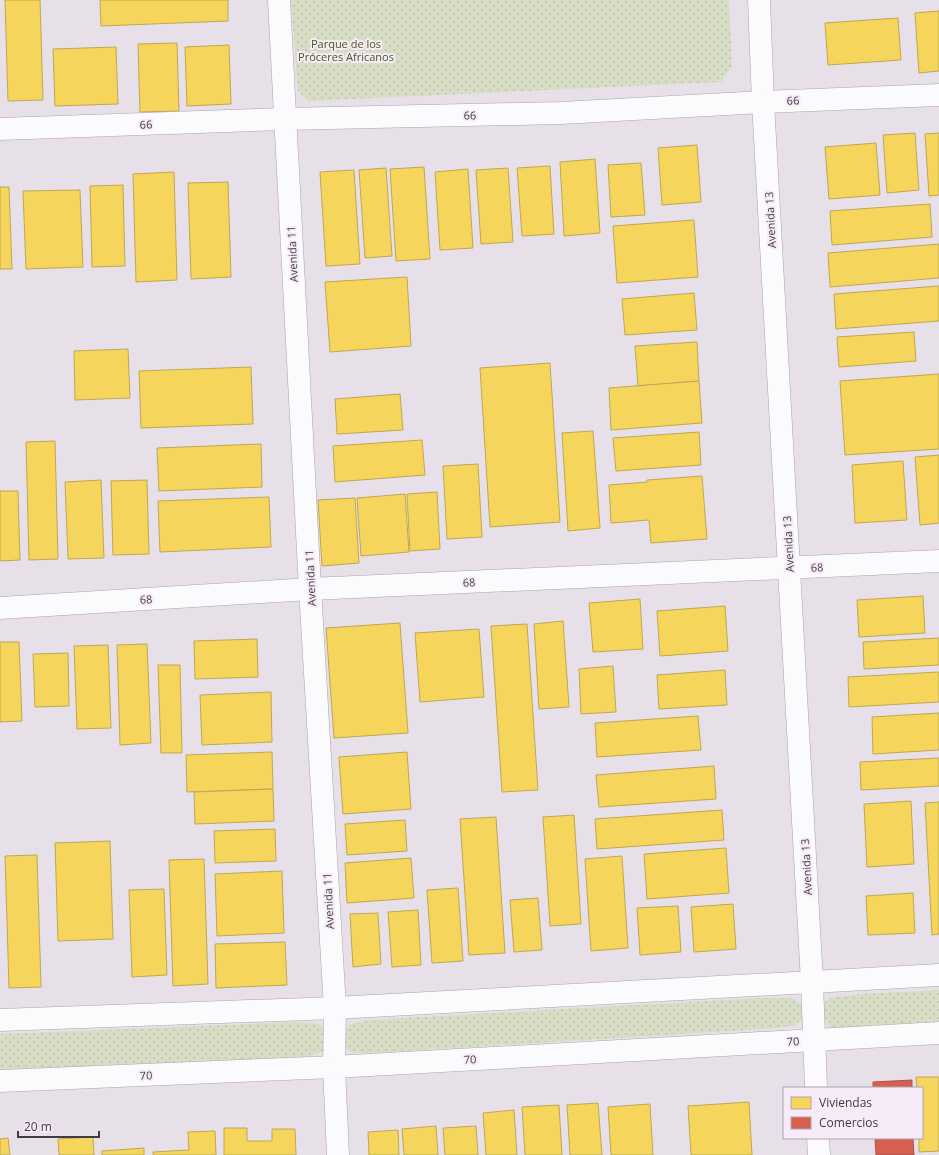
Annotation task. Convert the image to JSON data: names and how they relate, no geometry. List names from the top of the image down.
{
  "streets": {
    "street": [
      "66",
      "Avenida 13",
      "Avenida 11",
      "68",
      "70"
    ]
  },
  "crossings": [
    ["66", "Avenida 13"],
    ["66", "Avenida 11"],
    ["Avenida 13", "68"],
    ["Avenida 13", "70"],
    ["Avenida 11", "68"],
    ["Avenida 11", "70"]
  ],
  "parks": ["Parque de los Próceres Africanos"],
  "legend": ["Viviendas", "Comercios"],
  "scale_bar": "20 m"
}
